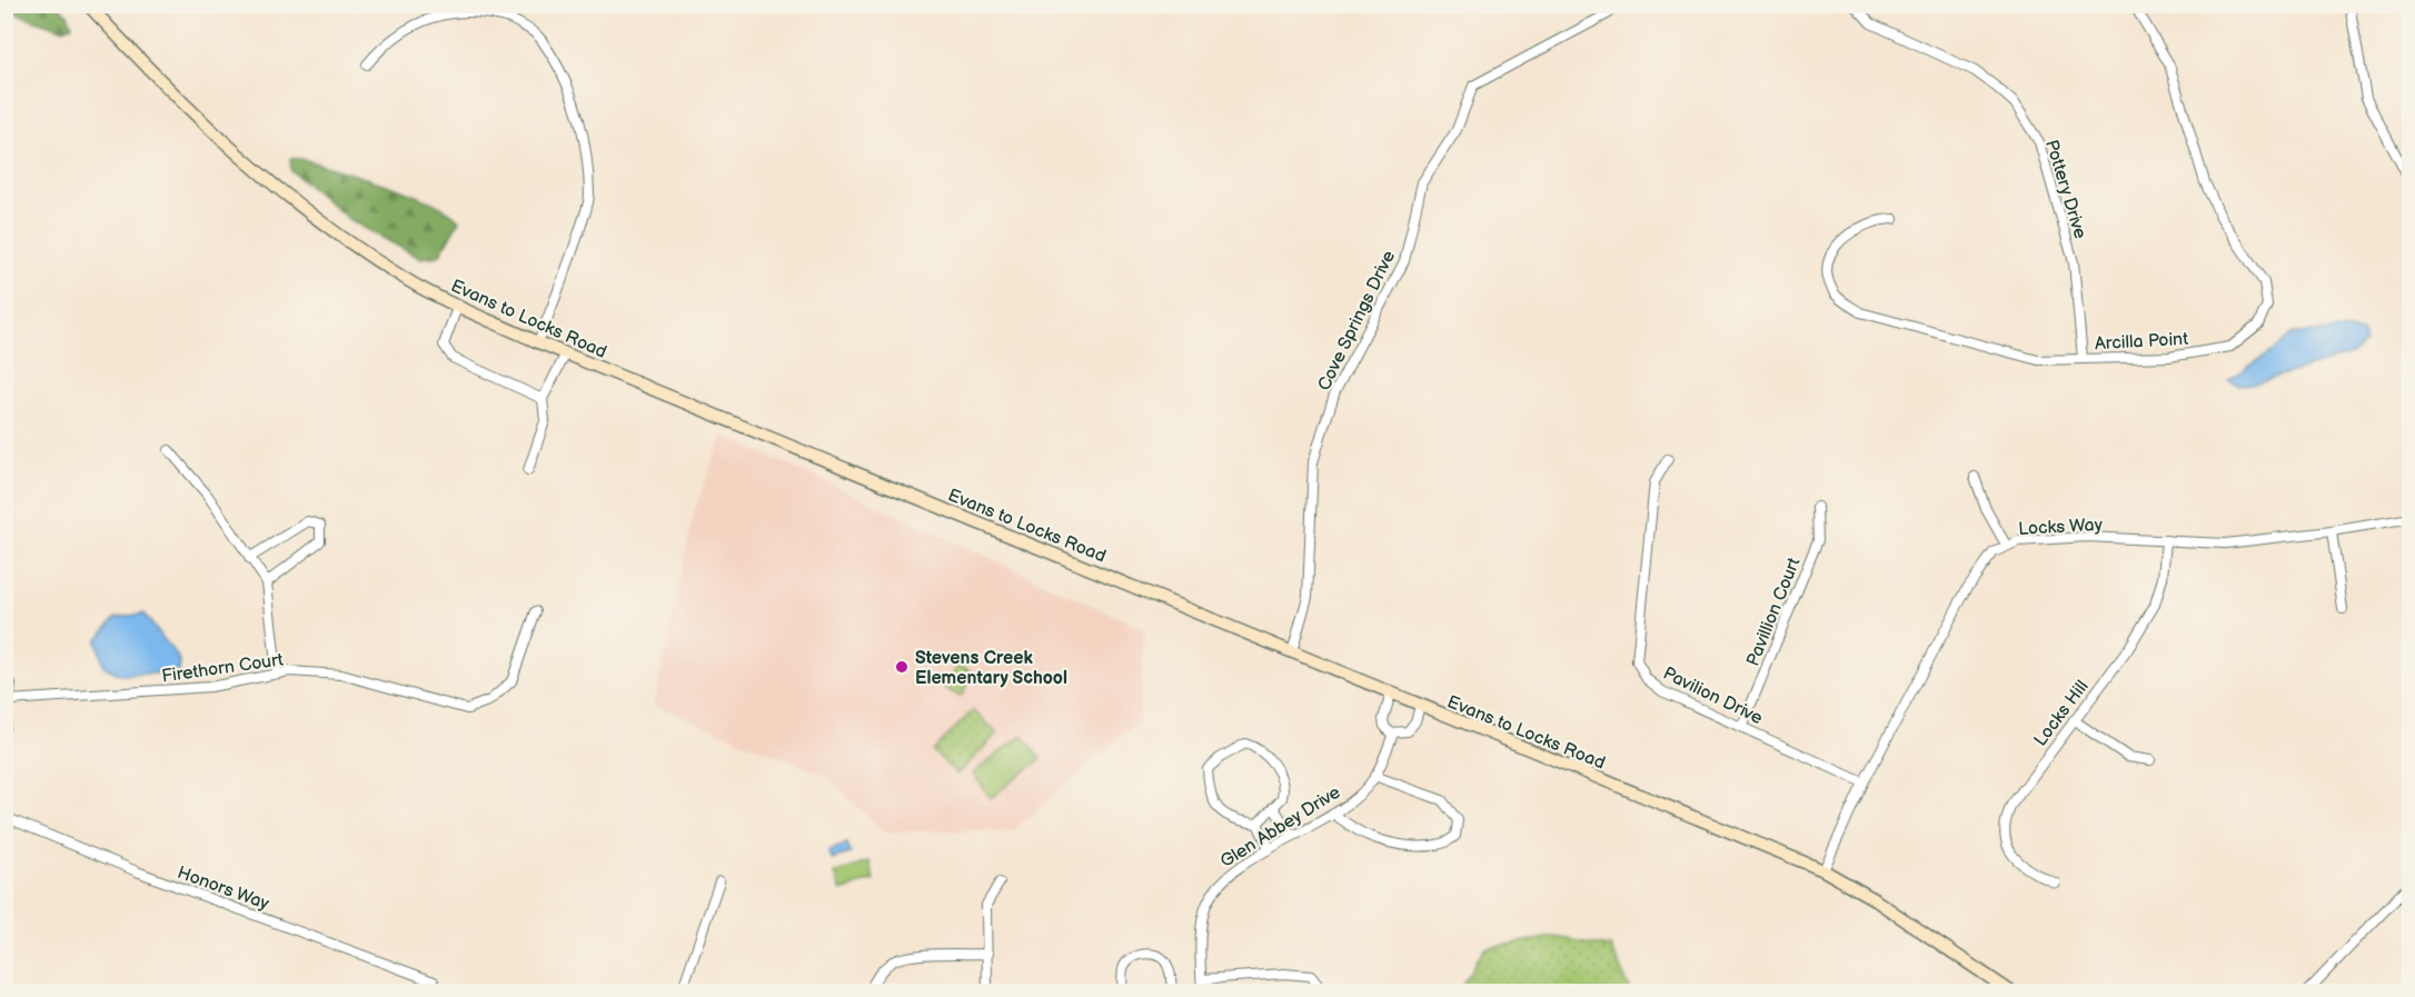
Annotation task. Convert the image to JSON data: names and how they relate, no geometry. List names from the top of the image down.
{
  "streets": {
    "street": [
      "Pottery Drive",
      "Evans to Locks Road",
      "Cove Springs Drive",
      "Arcilla Point",
      "Locks Way",
      "Pavillion Court",
      "Firethorn Court",
      "Pavilion Drive",
      "Locks Hill",
      "Glen Abbey Drive",
      "Honors Way"
    ]
  },
  "crossings": [
    ["Pottery Drive", "Arcilla Point"],
    ["Evans to Locks Road", "Cove Springs Drive"],
    ["Evans to Locks Road", "Locks Way"],
    ["Evans to Locks Road", "Glen Abbey Drive"],
    ["Locks Way", "Pavilion Drive"],
    ["Locks Way", "Locks Hill"],
    ["Pavillion Court", "Pavilion Drive"]
  ],
  "places": ["Stevens Creek Elementary School"]
}
